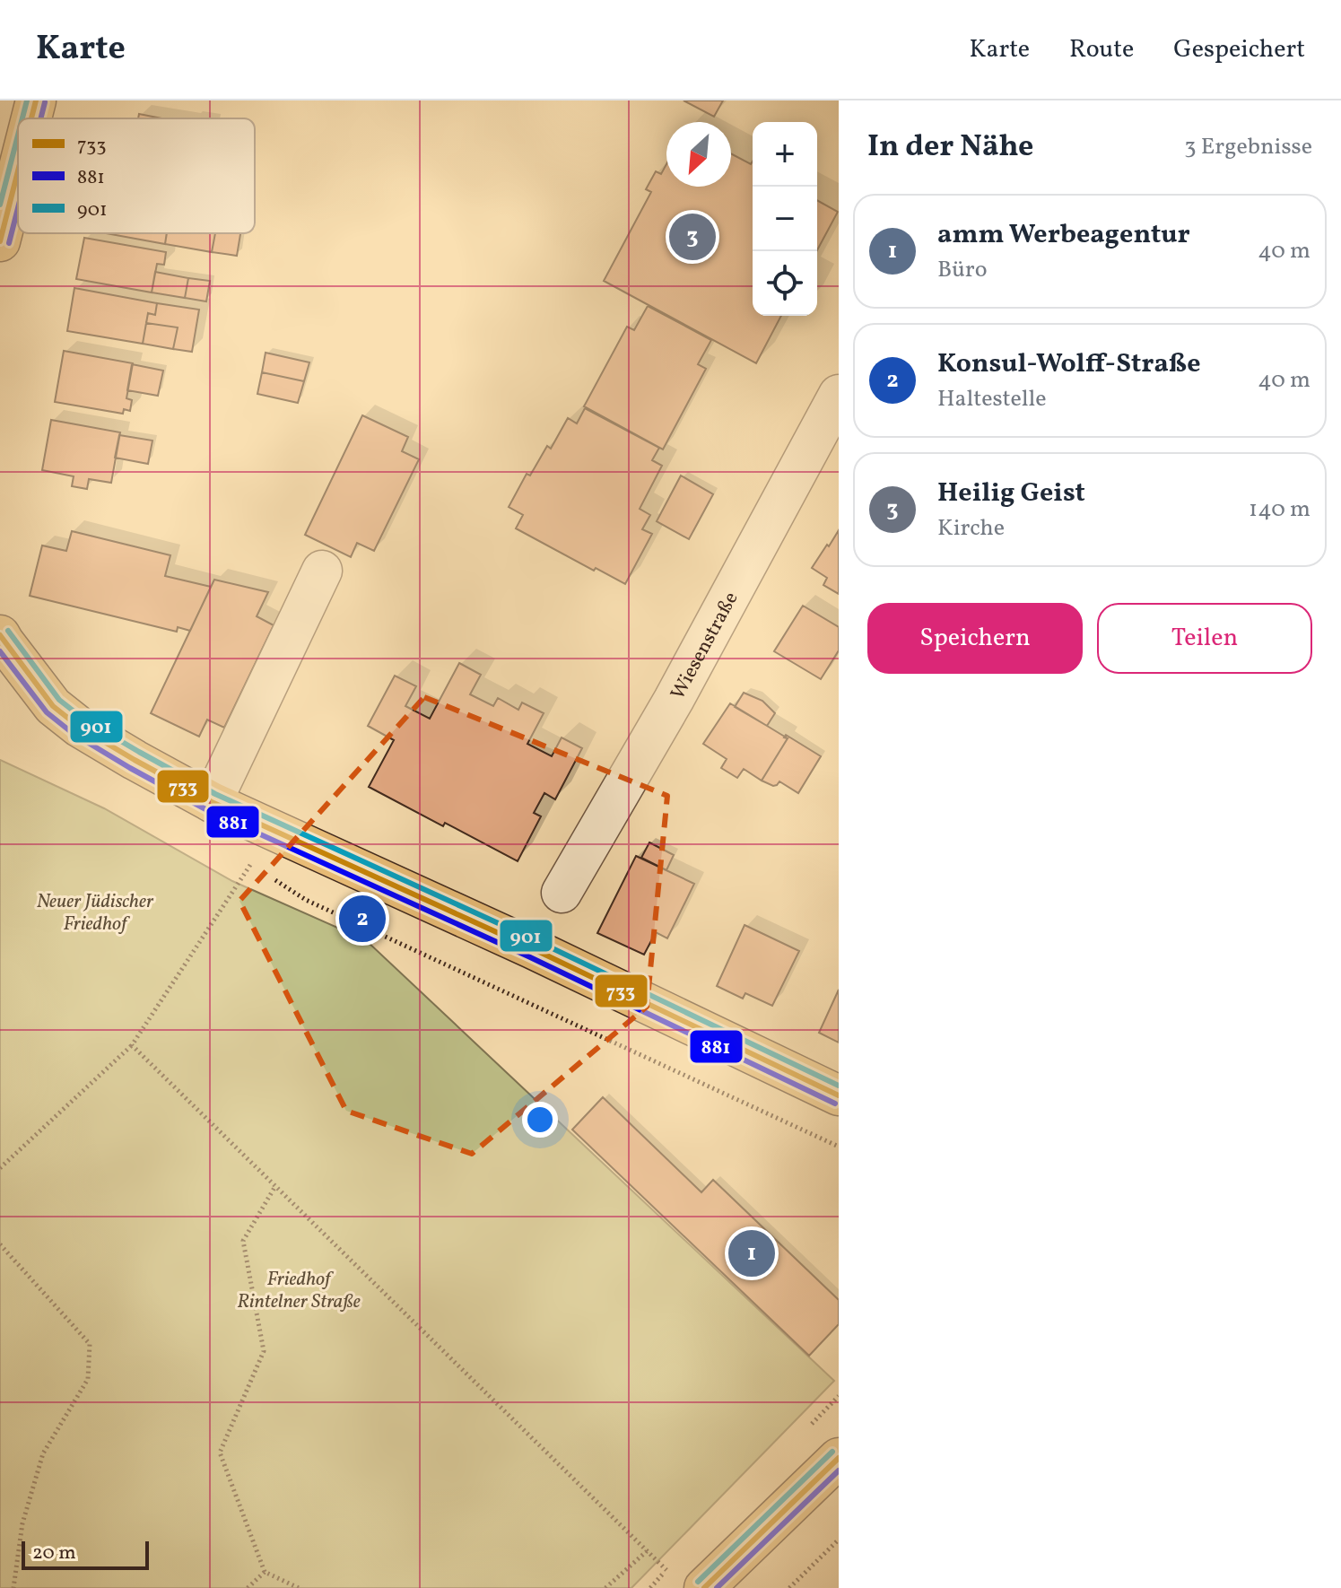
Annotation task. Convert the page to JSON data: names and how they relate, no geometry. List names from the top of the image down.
{
  "streets": {
    "lane": ["Wiesenstraße"]
  },
  "parks": ["Neuer Jüdischer Friedhof", "Friedhof Rintelner Straße"],
  "lines": ["transit line 733", "transit line 901", "transit line 881"],
  "legend": ["733", "881", "901"],
  "scale_bar": "20 m",
  "north": "bottom left",
  "page": {
    "header": "Karte",
    "nav": ["Karte", "Route", "Gespeichert"],
    "heading": ["In der Nähe", "3 Ergebnisse"],
    "map_buttons": ["+", "−"],
    "list": [
      {
        "mark": "1",
        "name": "amm Werbeagentur",
        "note": "Büro",
        "value": "40 m"
      },
      {
        "mark": "2",
        "name": "Konsul-Wolff-Straße",
        "note": "Haltestelle",
        "value": "40 m"
      },
      {
        "mark": "3",
        "name": "Heilig Geist",
        "note": "Kirche",
        "value": "140 m"
      }
    ],
    "pins": ["3", "2", "1"],
    "buttons": ["Speichern", "Teilen"],
    "scale": "20 m"
  }
}
